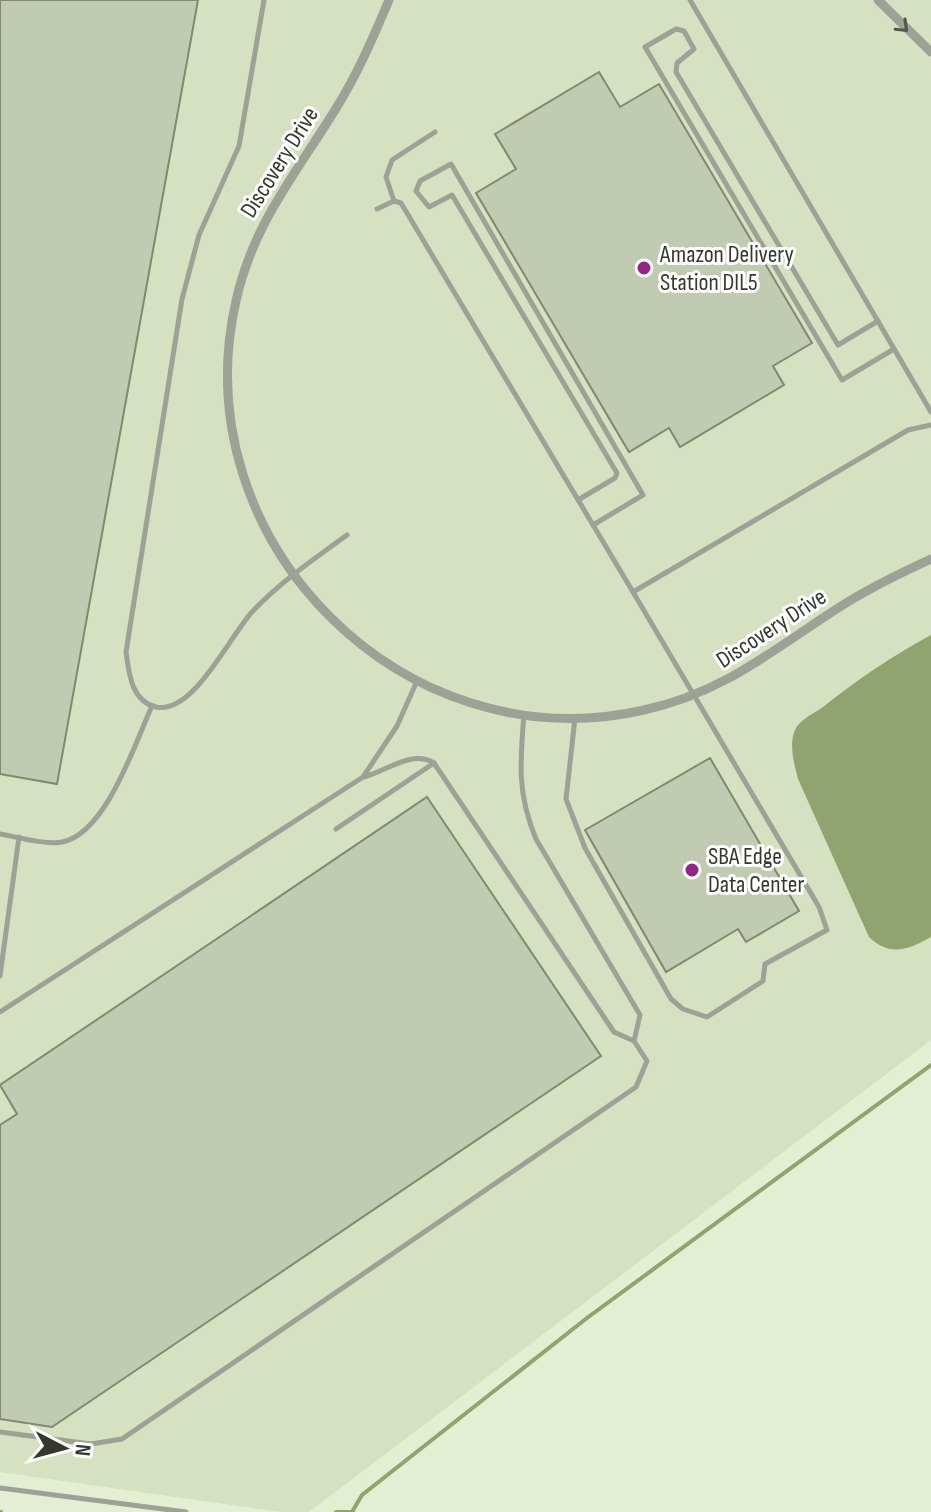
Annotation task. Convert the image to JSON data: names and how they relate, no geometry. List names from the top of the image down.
{
  "streets": {
    "street": ["Discovery Drive"]
  },
  "places": ["Amazon Delivery Station DIL5", "SBA Edge Data Center"],
  "north": "right"
}
